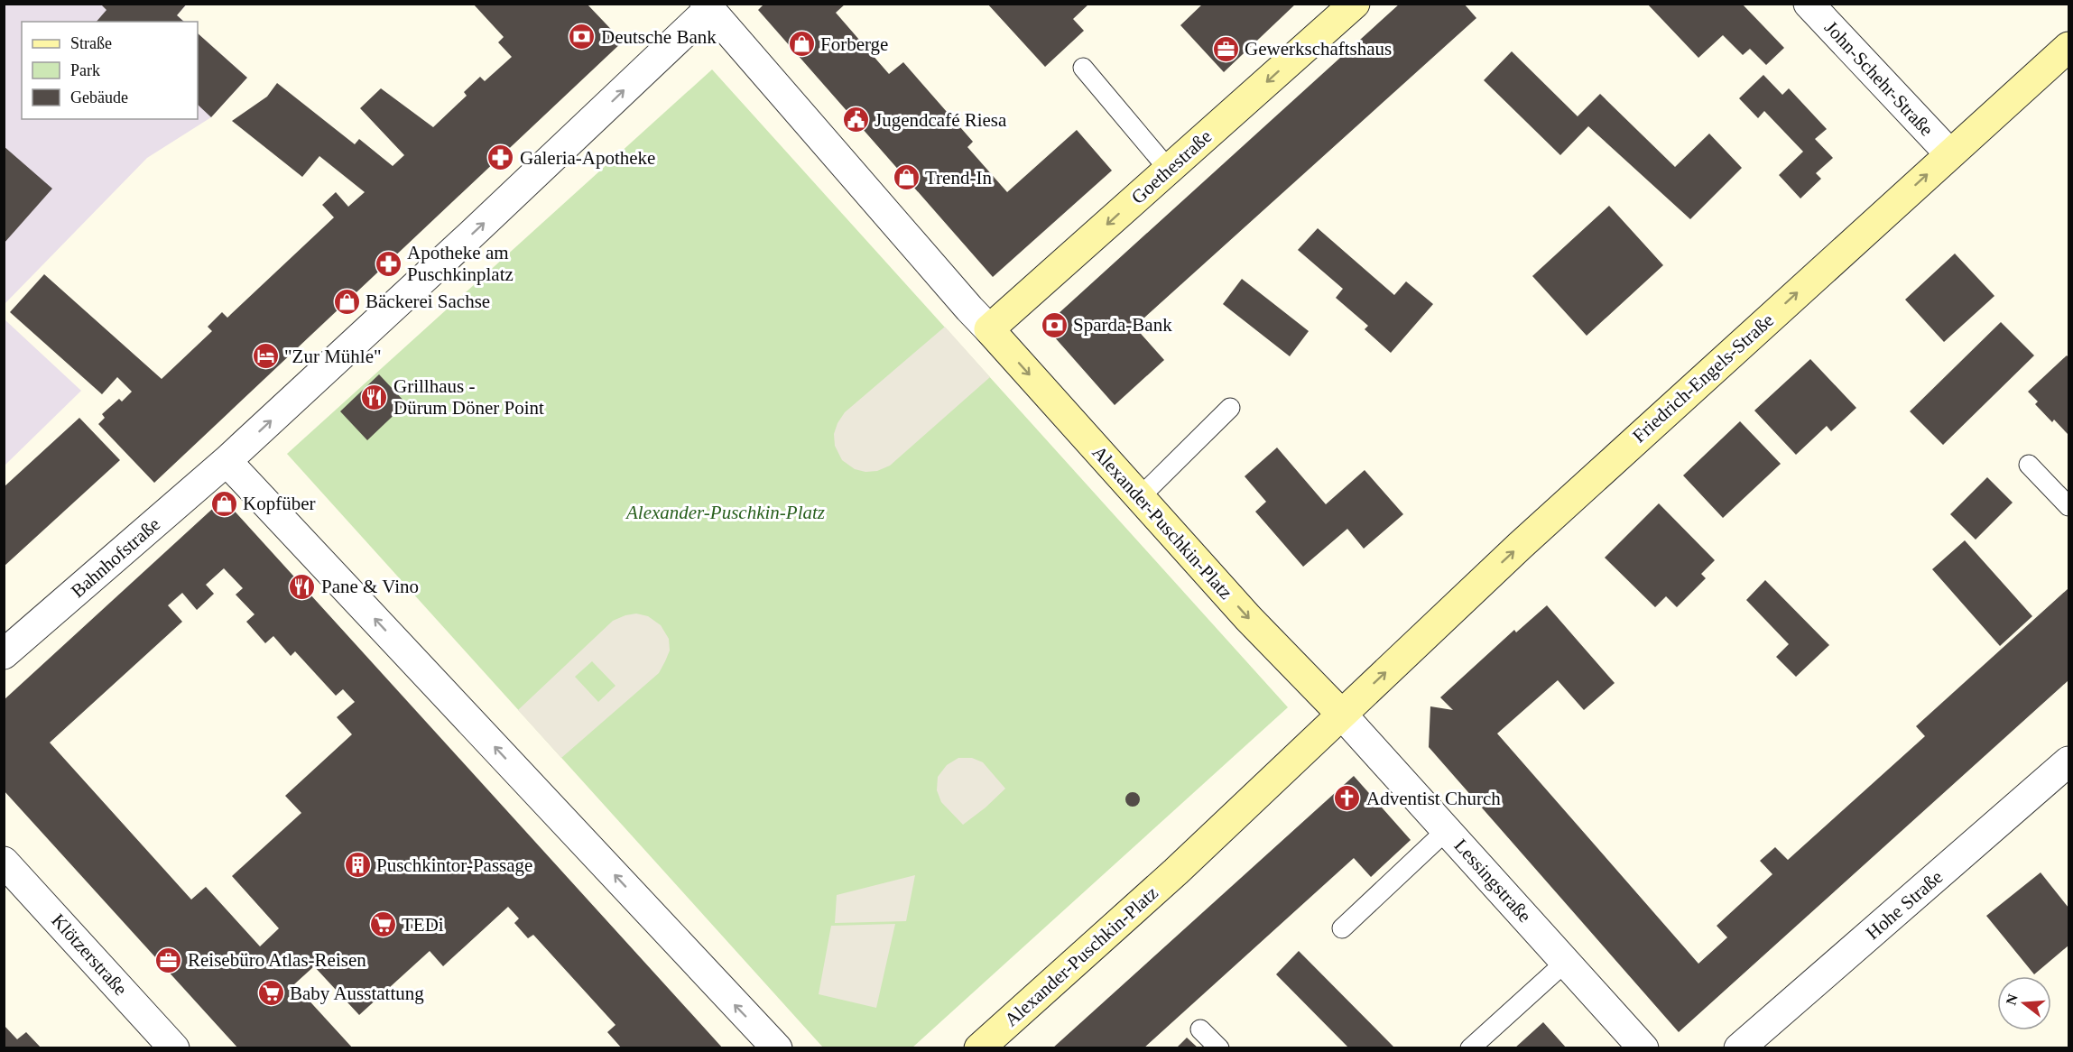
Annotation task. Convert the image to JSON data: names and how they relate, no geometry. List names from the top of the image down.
{
  "streets": {
    "main road": ["Goethestraße", "Friedrich-Engels-Straße", "Alexander-Puschkin-Platz"],
    "street": [
      "John-Schehr-Straße",
      "Bahnhofstraße",
      "Lessingstraße",
      "Hohe Straße",
      "Klötzerstraße"
    ]
  },
  "crossings": [
    ["John-Schehr-Straße", "Friedrich-Engels-Straße"],
    ["Goethestraße", "Alexander-Puschkin-Platz"],
    ["Friedrich-Engels-Straße", "Alexander-Puschkin-Platz"],
    ["Friedrich-Engels-Straße", "Lessingstraße"],
    ["Alexander-Puschkin-Platz", "Bahnhofstraße"],
    ["Alexander-Puschkin-Platz", "Lessingstraße"]
  ],
  "one_way": ["Goethestraße", "Friedrich-Engels-Straße"],
  "parks": ["Alexander-Puschkin-Platz"],
  "places": {
    "bank": ["Deutsche Bank", "Sparda-Bank"],
    "shop": [
      "Forberge",
      "Trend-In",
      "Bäckerei Sachse",
      "Kopfüber"
    ],
    "office": ["Gewerkschaftshaus", "Reisebüro Atlas-Reisen"],
    "public building": ["Jugendcafé Riesa"],
    "pharmacy": ["Galeria-Apotheke", "Apotheke am Puschkinplatz"],
    "hotel": ["\"Zur Mühle\""],
    "restaurant": ["Grillhaus - Dürum Döner Point", "Pane & Vino"],
    "church": ["Adventist Church"],
    "building": ["Puschkintor-Passage"],
    "supermarket": ["TEDi", "Baby Ausstattung"]
  },
  "legend": ["Straße", "Park", "Gebäude"],
  "north": "left"
}
